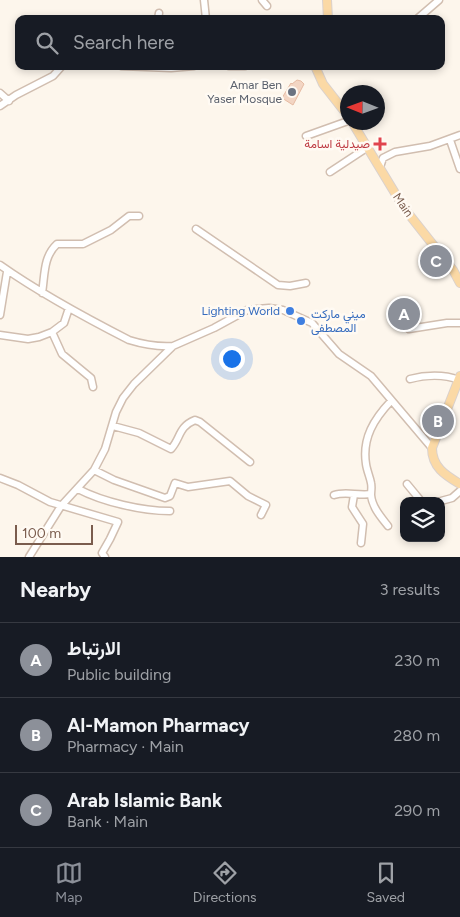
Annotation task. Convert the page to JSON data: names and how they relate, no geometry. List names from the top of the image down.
{
  "streets": {
    "main road": ["Main"]
  },
  "places": {
    "other": ["Amar Ben Yaser Mosque", "Lighting World", "ميني ماركت المصطفى"],
    "health": ["صيدلية اسامة"]
  },
  "scale_bar": "100 m",
  "north": "left",
  "page": {
    "search": "Search here",
    "pins": ["C", "A", "B"],
    "scale": "100 m",
    "heading": ["Nearby", "3 results"],
    "list": [
      {
        "mark": "A",
        "name": "الارتباط",
        "note": "Public building",
        "value": "230 m"
      },
      {
        "mark": "B",
        "name": "Al-Mamon Pharmacy",
        "note": "Pharmacy · Main",
        "value": "280 m"
      },
      {
        "mark": "C",
        "name": "Arab Islamic Bank",
        "note": "Bank · Main",
        "value": "290 m"
      }
    ],
    "nav": ["Map", "Directions", "Saved"]
  }
}
